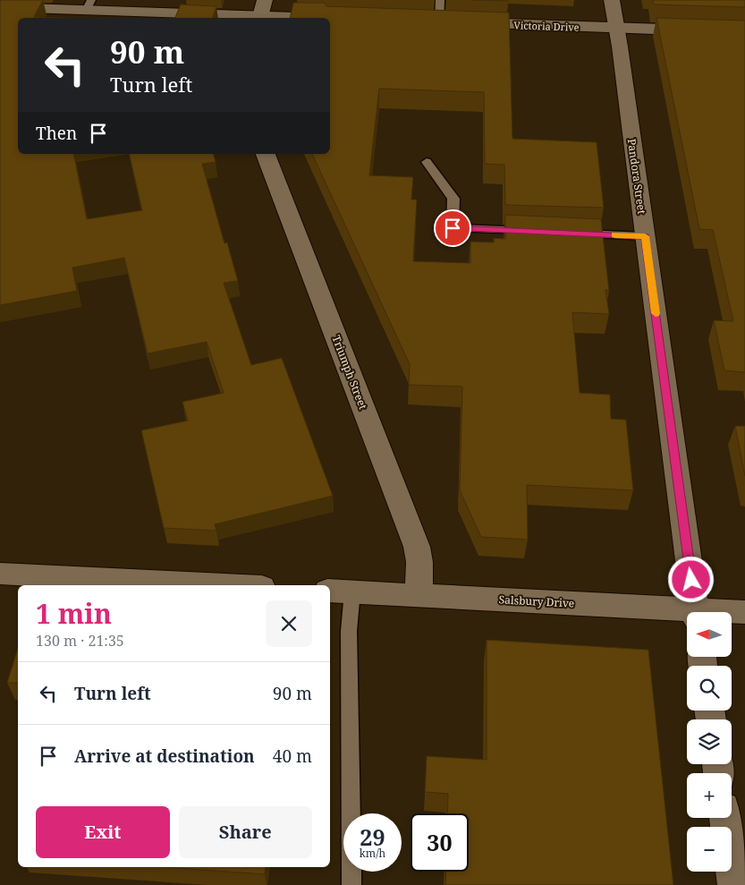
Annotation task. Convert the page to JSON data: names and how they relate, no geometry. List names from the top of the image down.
{
  "streets": {
    "street": [
      "Victoria Drive",
      "Pandora Street",
      "Triumph Street",
      "Salsbury Drive"
    ]
  },
  "crossings": [
    ["Victoria Drive", "Pandora Street"],
    ["Triumph Street", "Salsbury Drive"]
  ],
  "north": "left",
  "page": {
    "turn": ["90 m", "Turn left"],
    "then": "Then",
    "heading": ["1 min", "130 m · 21:35"],
    "map_buttons": ["+", "−"],
    "list": [
      {
        "name": "Turn left",
        "value": "90 m"
      },
      {
        "name": "Arrive at destination",
        "value": "40 m"
      }
    ],
    "buttons": ["Exit", "Share"],
    "speed": "29 km/h",
    "limit": "30"
  }
}
